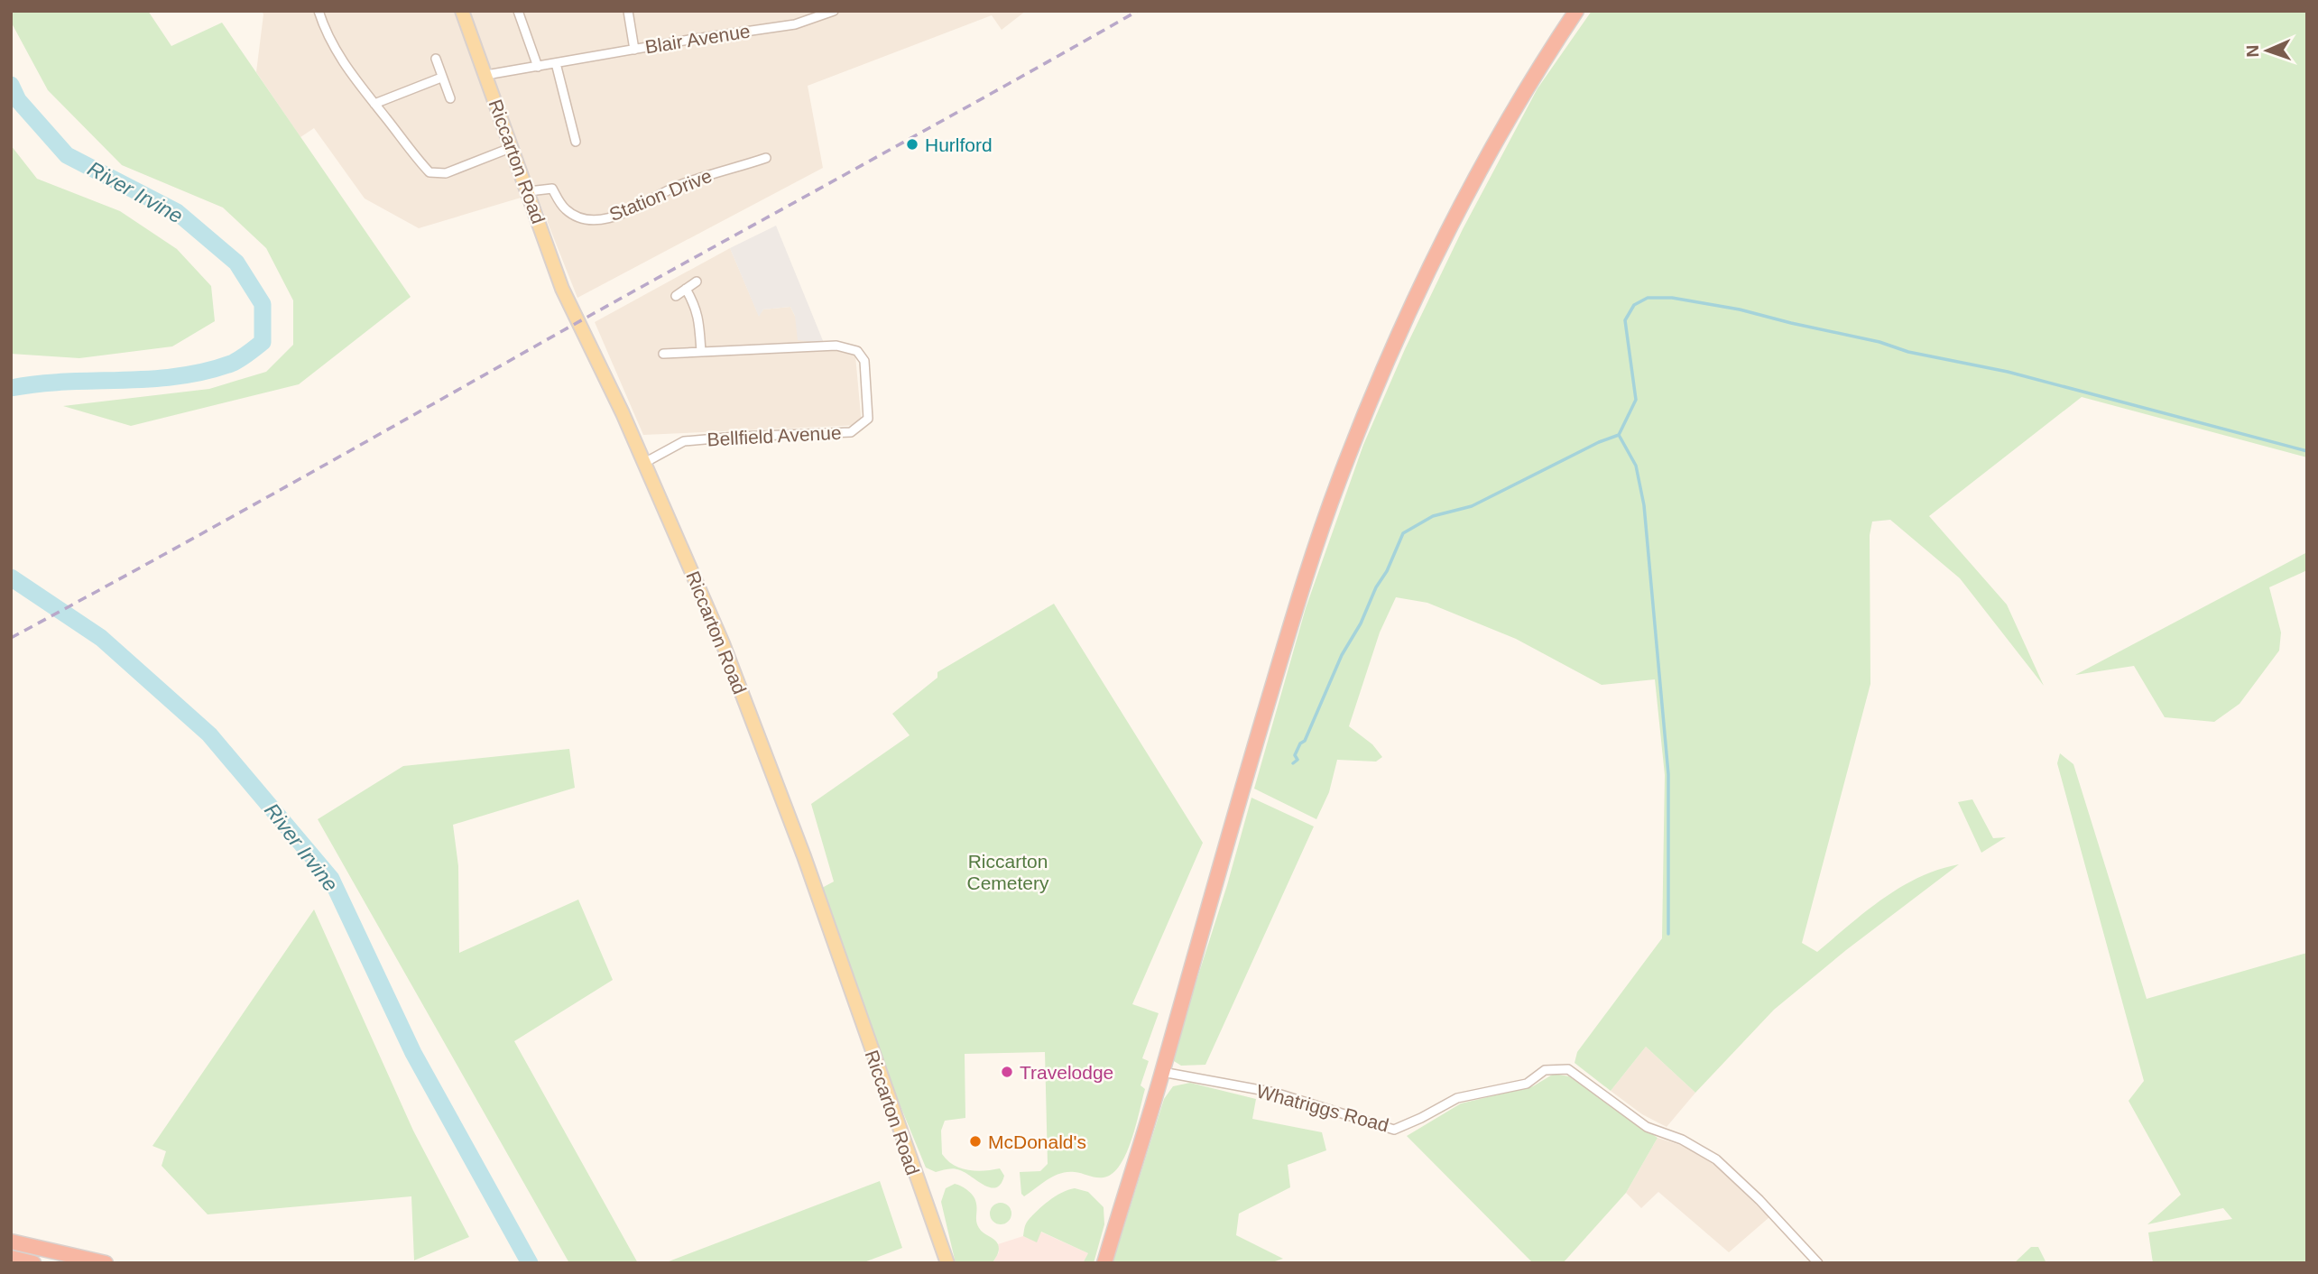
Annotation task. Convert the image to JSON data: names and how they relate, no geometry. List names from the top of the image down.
{
  "streets": {
    "main road": ["Riccarton Road"],
    "street": [
      "Blair Avenue",
      "Station Drive",
      "Bellfield Avenue",
      "Whatriggs Road"
    ]
  },
  "crossings": [
    ["Blair Avenue", "Riccarton Road"],
    ["Riccarton Road", "Station Drive"],
    ["Riccarton Road", "Bellfield Avenue"]
  ],
  "water": ["River Irvine"],
  "parks": ["Riccarton Cemetery"],
  "places": ["Hurlford", "Travelodge", "McDonald's"],
  "north": "left"
}
